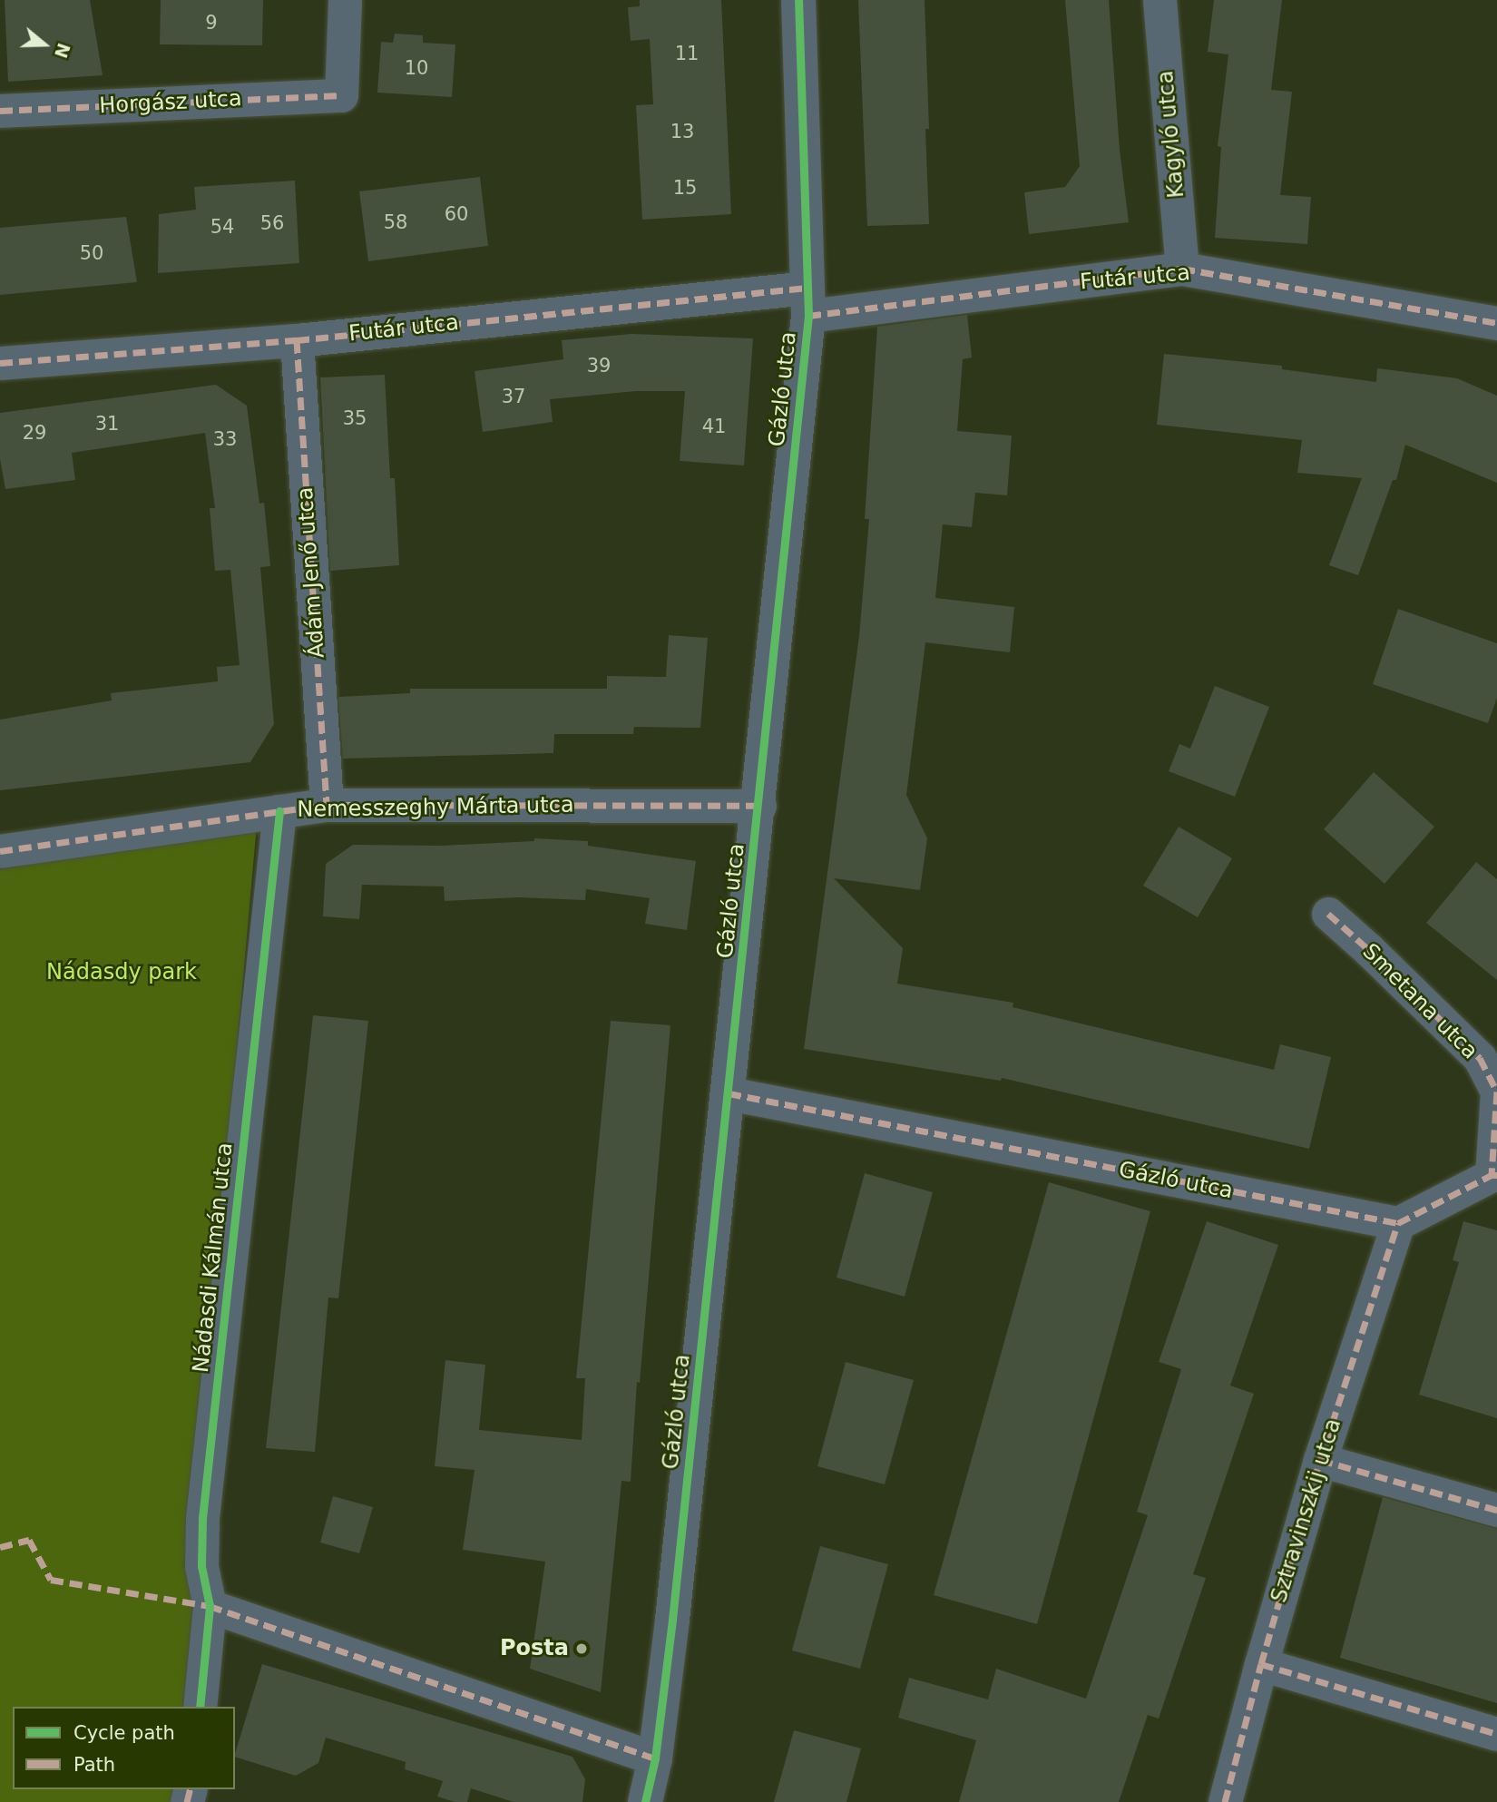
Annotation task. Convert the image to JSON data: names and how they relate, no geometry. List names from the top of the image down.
{
  "streets": {
    "street": [
      "Horgász utca",
      "Kagyló utca",
      "Futár utca",
      "Gázló utca",
      "Ádám Jenő utca",
      "Nemesszeghy Márta utca",
      "Smetana utca",
      "Nádasdi Kálmán utca",
      "Sztravinszkij utca"
    ]
  },
  "crossings": [
    ["Kagyló utca", "Futár utca"],
    ["Futár utca", "Gázló utca"],
    ["Futár utca", "Ádám Jenő utca"],
    ["Gázló utca", "Nemesszeghy Márta utca"],
    ["Gázló utca", "Smetana utca"],
    ["Gázló utca", "Sztravinszkij utca"],
    ["Ádám Jenő utca", "Nemesszeghy Márta utca"],
    ["Nemesszeghy Márta utca", "Nádasdi Kálmán utca"],
    ["Smetana utca", "Sztravinszkij utca"]
  ],
  "parks": ["Nádasdy park"],
  "places": ["Posta"],
  "house_numbers": [
    "9",
    "11",
    "10",
    "13",
    "15",
    "60",
    "58",
    "56",
    "54",
    "50",
    "39",
    "37",
    "35",
    "31",
    "41",
    "29",
    "33"
  ],
  "legend": ["Cycle path", "Path"],
  "north": "right"
}
